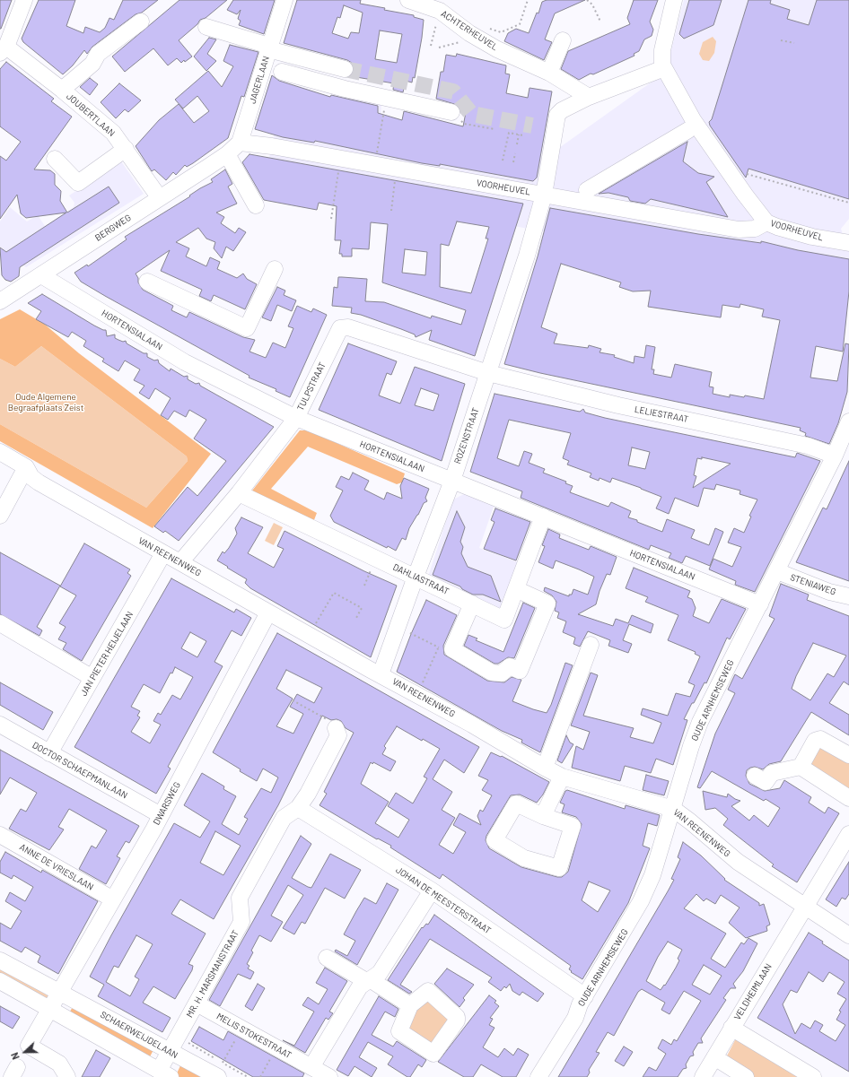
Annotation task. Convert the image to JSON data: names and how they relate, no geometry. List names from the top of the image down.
{
  "streets": {
    "street": [
      "ACHTERHEUVEL",
      "JAGERLAAN",
      "JOUBERTLAAN",
      "VOORHEUVEL",
      "BERGWEG",
      "HORTENSIALAAN",
      "TULPSTRAAT",
      "LELIESTRAAT",
      "ROZENSTRAAT",
      "VAN REENENWEG",
      "DAHLIASTRAAT",
      "STENIAWEG",
      "JAN PIETER HEIJELAAN",
      "OUDE ARNHEMSEWEG",
      "DOCTOR SCHAEPMANLAAN",
      "DWARSWEG",
      "ANNE DE VRIESLAAN",
      "JOHAN DE MEESTERSTRAAT",
      "MR. H. MARSMANSTRAAT",
      "VELDHEIMLAAN",
      "SCHAERWEIJDELAAN",
      "MELIS STOKESTRAAT"
    ]
  },
  "crossings": [
    ["ACHTERHEUVEL", "ROZENSTRAAT"],
    ["JAGERLAAN", "VOORHEUVEL"],
    ["JOUBERTLAAN", "BERGWEG"],
    ["VOORHEUVEL", "ROZENSTRAAT"],
    ["BERGWEG", "HORTENSIALAAN"],
    ["HORTENSIALAAN", "TULPSTRAAT"],
    ["HORTENSIALAAN", "ROZENSTRAAT"],
    ["HORTENSIALAAN", "DAHLIASTRAAT"],
    ["HORTENSIALAAN", "OUDE ARNHEMSEWEG"],
    ["TULPSTRAAT", "LELIESTRAAT"],
    ["TULPSTRAAT", "ROZENSTRAAT"],
    ["TULPSTRAAT", "VAN REENENWEG"],
    ["TULPSTRAAT", "DAHLIASTRAAT"],
    ["LELIESTRAAT", "ROZENSTRAAT"],
    ["LELIESTRAAT", "OUDE ARNHEMSEWEG"],
    ["ROZENSTRAAT", "VAN REENENWEG"],
    ["ROZENSTRAAT", "DAHLIASTRAAT"],
    ["VAN REENENWEG", "JAN PIETER HEIJELAAN"],
    ["VAN REENENWEG", "OUDE ARNHEMSEWEG"],
    ["VAN REENENWEG", "DWARSWEG"],
    ["VAN REENENWEG", "VELDHEIMLAAN"],
    ["STENIAWEG", "OUDE ARNHEMSEWEG"],
    ["JAN PIETER HEIJELAAN", "DOCTOR SCHAEPMANLAAN"],
    ["OUDE ARNHEMSEWEG", "JOHAN DE MEESTERSTRAAT"],
    ["DOCTOR SCHAEPMANLAAN", "DWARSWEG"],
    ["DWARSWEG", "ANNE DE VRIESLAAN"],
    ["DWARSWEG", "SCHAERWEIJDELAAN"],
    ["JOHAN DE MEESTERSTRAAT", "MR. H. MARSMANSTRAAT"],
    ["MR. H. MARSMANSTRAAT", "SCHAERWEIJDELAAN"],
    ["MR. H. MARSMANSTRAAT", "MELIS STOKESTRAAT"]
  ],
  "parks": ["Oude Algemene Begraafplaats Zeist"],
  "north": "left"
}
